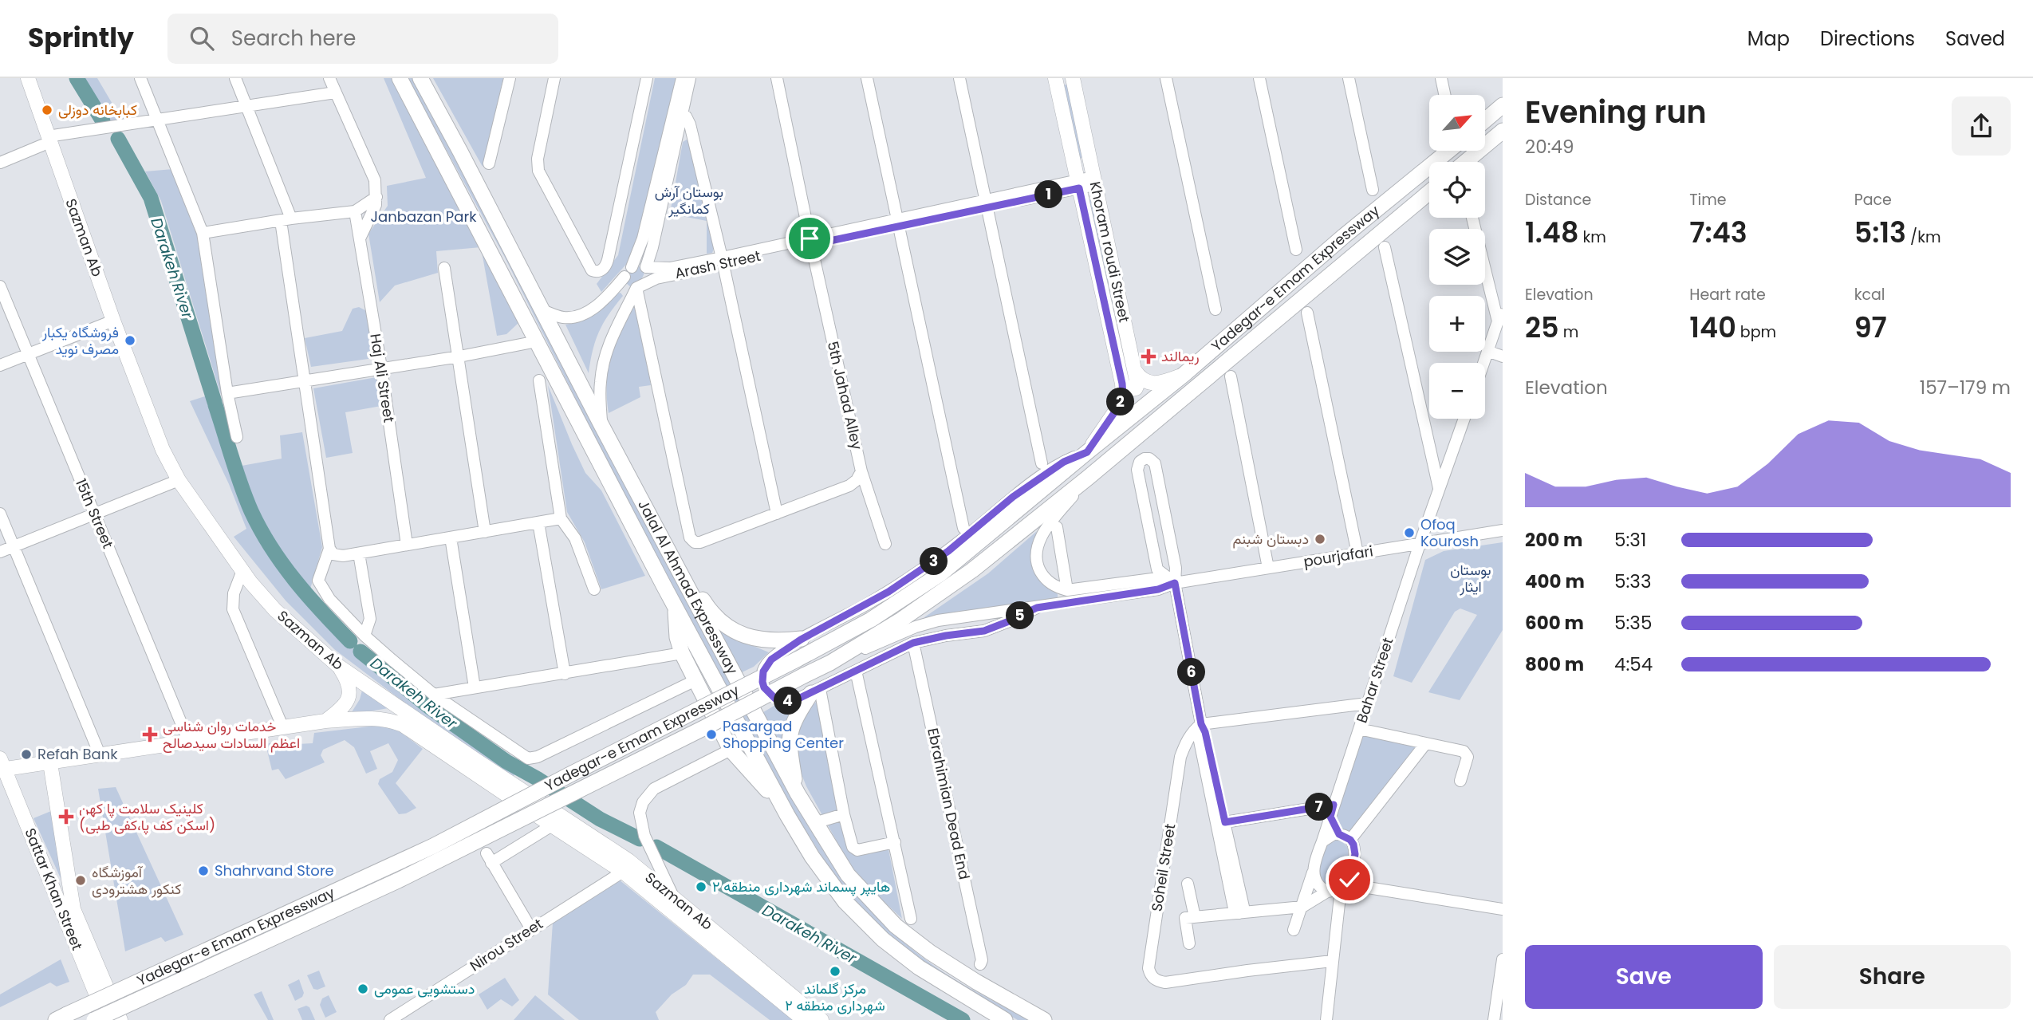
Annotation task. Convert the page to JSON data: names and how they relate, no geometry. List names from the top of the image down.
{
  "streets": {
    "highway": ["Yadegar-e Emam Expressway", "Jalal Al Ahmad Expressway"],
    "main road": ["Sazman Ab", "Khoram roudi Street", "Sattar Khan Street"],
    "street": [
      "Arash Street",
      "Haj Ali Street",
      "5th Jahad Alley",
      "15th Street",
      "pourjafari",
      "Bahar Street",
      "Ebrahimian Dead End",
      "Soheil Street",
      "Nirou Street"
    ]
  },
  "crossings": [
    ["Sazman Ab", "15th Street"],
    ["Sazman Ab", "Sattar Khan Street"],
    ["Sazman Ab", "Nirou Street"],
    ["Khoram roudi Street", "Arash Street"],
    ["Khoram roudi Street", "Yadegar-e Emam Expressway"],
    ["Arash Street", "5th Jahad Alley"],
    ["Yadegar-e Emam Expressway", "pourjafari"],
    ["pourjafari", "Bahar Street"]
  ],
  "water": ["Darakeh River"],
  "parks": ["بوستان آرش کمانگیر", "Janbazan Park", "بوستان ایثار"],
  "places": {
    "other": [
      "کبابخانه دوزلی",
      "فروشگاه یکبار مصرف نوید",
      "Ofoq Kourosh",
      "دبستان شبنم",
      "Pasargad Shopping Center",
      "Refah Bank",
      "Shahrvand Store",
      "آموزشگاه کنکور هشترودی",
      "هایپر پسماند شهرداری منطقه ۲",
      "مرکز گلماند شهرداری منطقه ۲",
      "دستشویی عمومی"
    ],
    "health": ["ریمالند", "خدمات روان شناسی اعظم السادات سیدصالح", "کلینیک سلامت پا کهن (اسکن کف پا،کفی طبی)"]
  },
  "north": "top right",
  "page": {
    "header": "Sprintly",
    "search": "Search here",
    "nav": ["Map", "Directions", "Saved"],
    "heading": ["Evening run", "20:49"],
    "map_buttons": ["+", "−"],
    "stats": [
      ["Distance", "1.48 km"],
      ["Time", "7:43"],
      ["Pace", "5:13 /km"],
      ["Elevation", "25 m"],
      ["Heart rate", "140 bpm"],
      ["kcal", "97"]
    ],
    "pins": [
      "1",
      "2",
      "3",
      "5",
      "6",
      "4",
      "7"
    ],
    "chart": ["Elevation", "157–179 m"],
    "list": [
      {
        "name": "200 m",
        "note": "5:31"
      },
      {
        "name": "400 m",
        "note": "5:33"
      },
      {
        "name": "600 m",
        "note": "5:35"
      },
      {
        "name": "800 m",
        "note": "4:54"
      }
    ],
    "buttons": ["Save", "Share"]
  }
}
